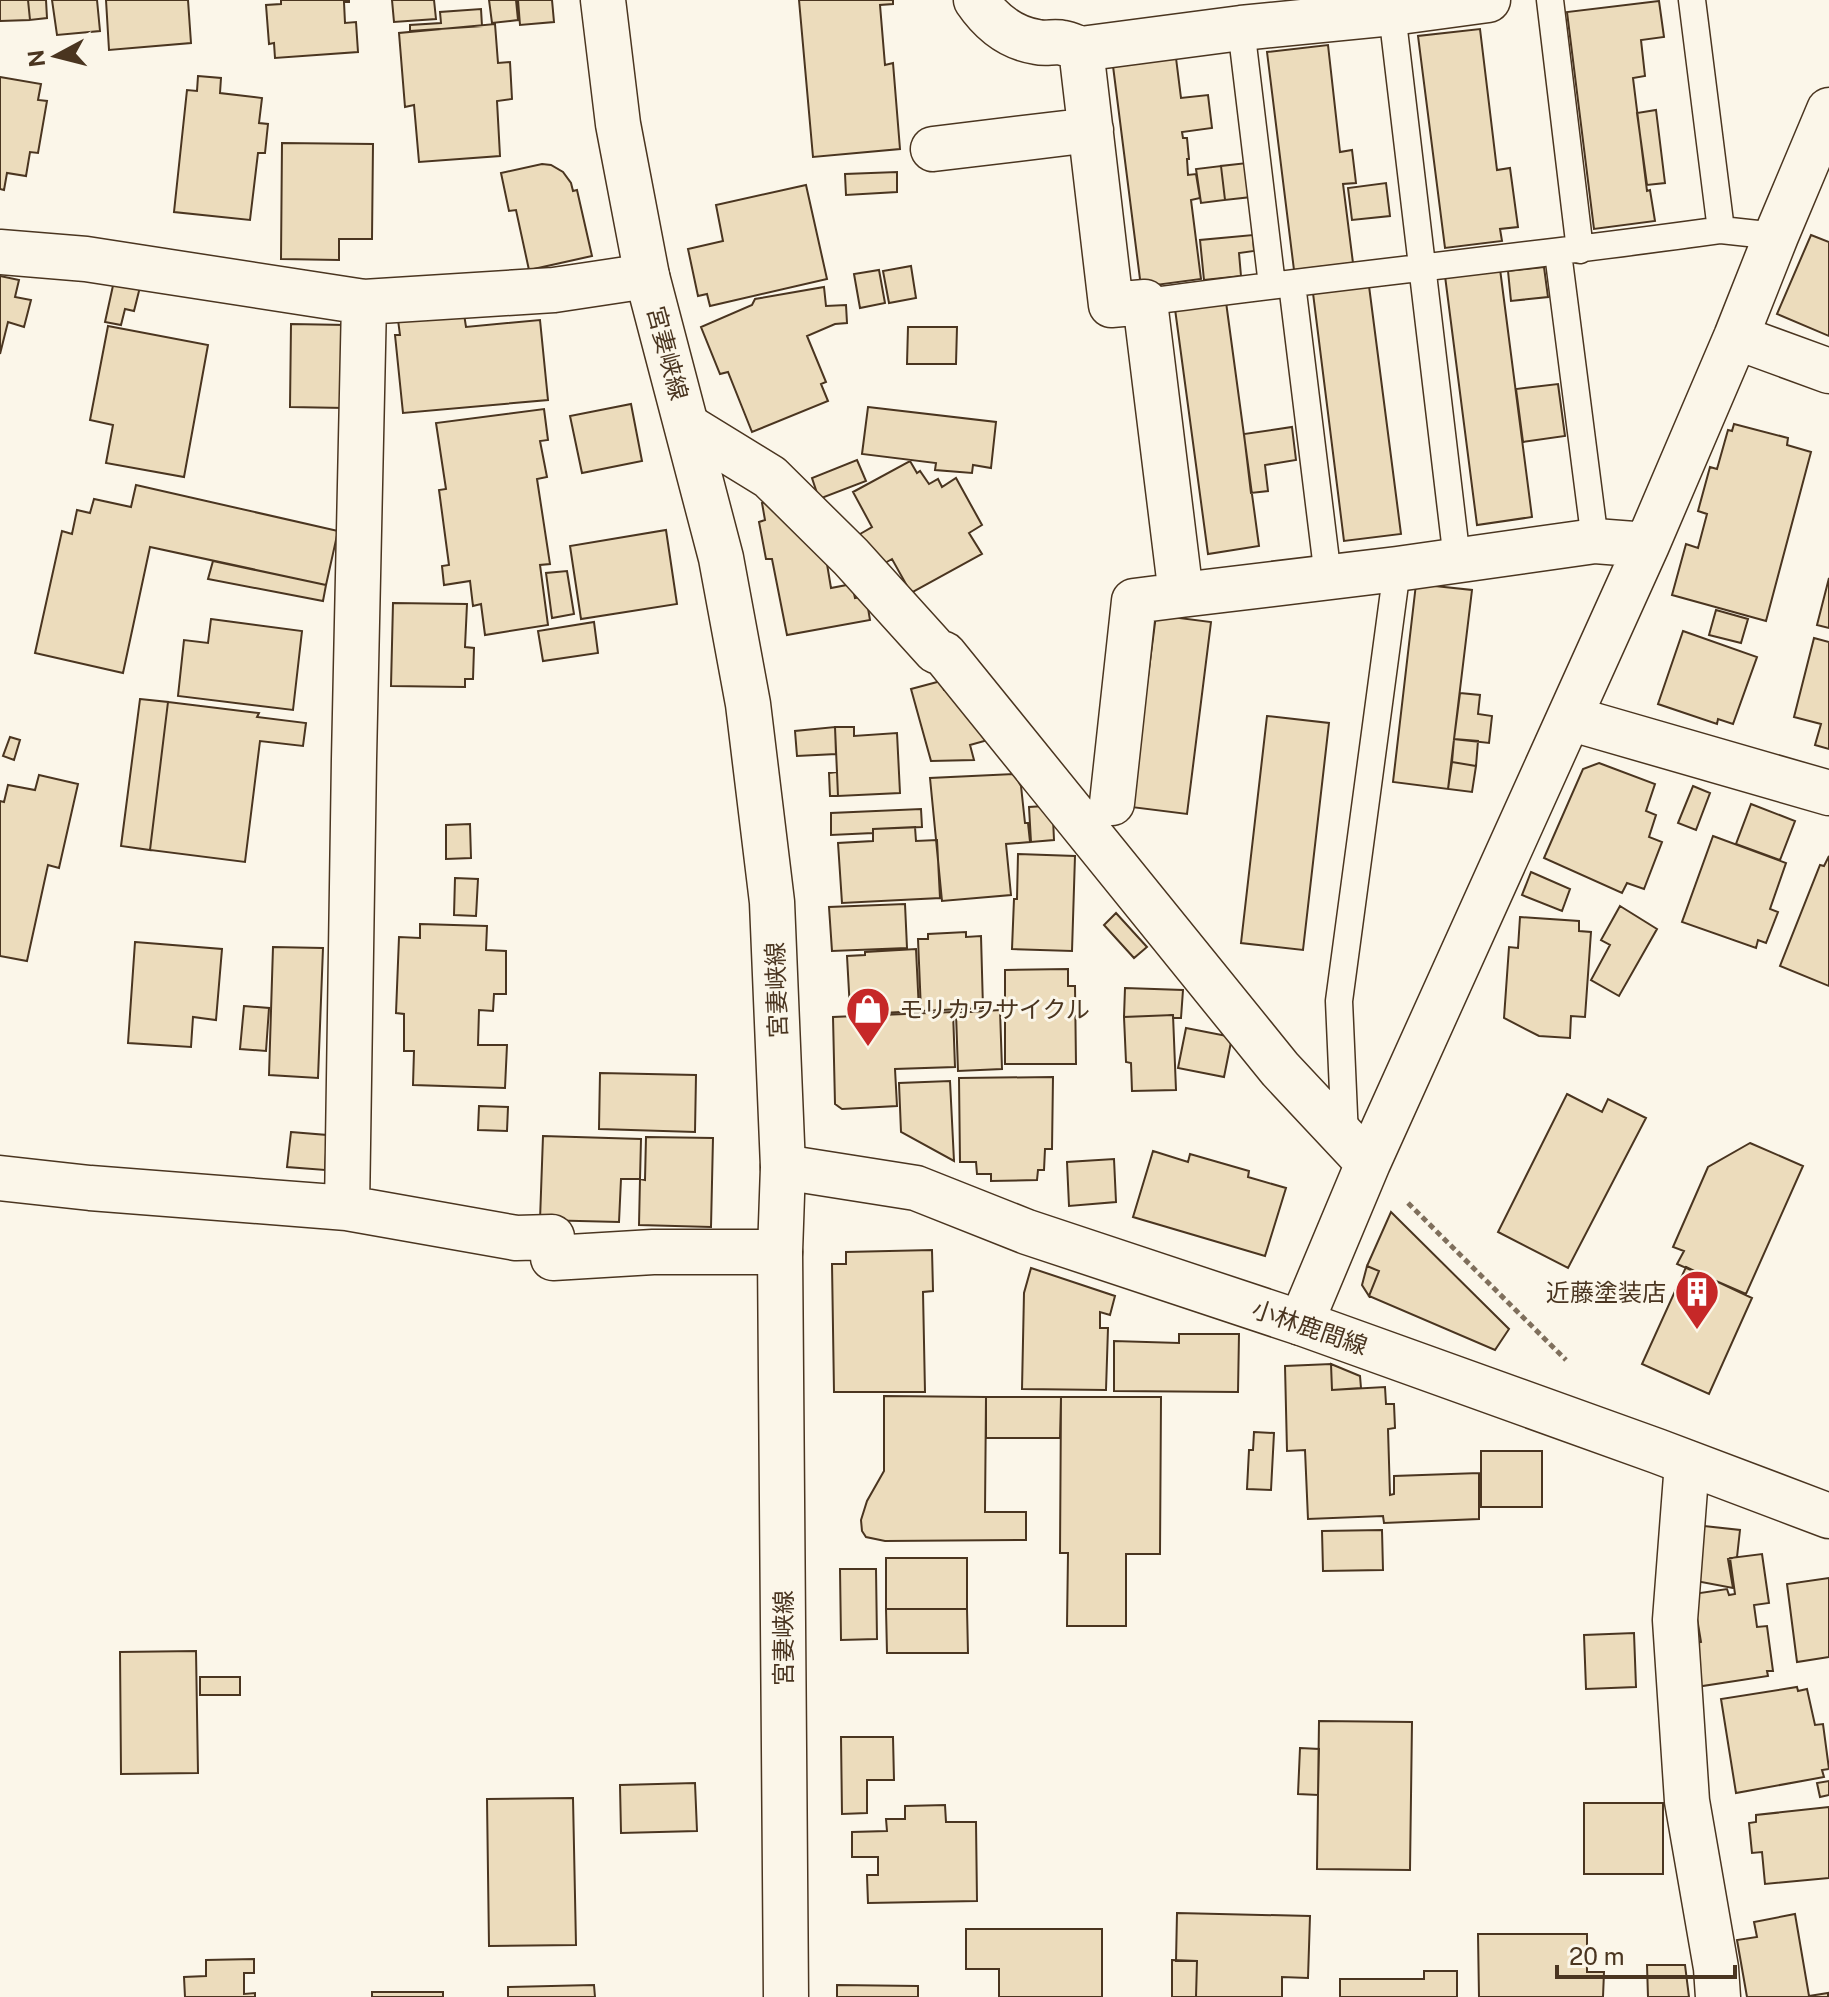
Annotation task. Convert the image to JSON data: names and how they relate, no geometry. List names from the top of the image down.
{
  "streets": {
    "street": ["宮妻峡線", "小林鹿間線"]
  },
  "crossings": [
    ["宮妻峡線", "小林鹿間線"]
  ],
  "places": {
    "shop": ["モリカワサイクル"],
    "building": ["近藤塗装店"]
  },
  "scale_bar": "20 m",
  "north": "left"
}
